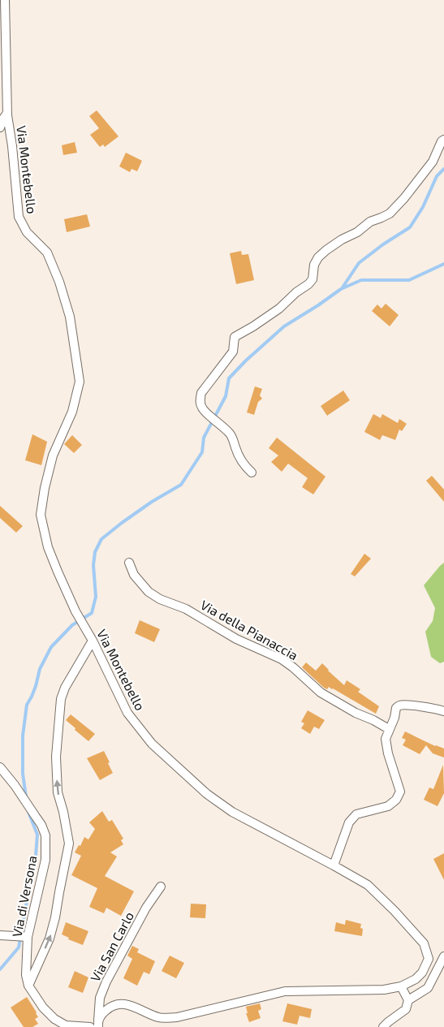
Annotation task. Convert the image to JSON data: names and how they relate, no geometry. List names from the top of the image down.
{
  "streets": {
    "street": [
      "Via Montebello",
      "Via della Pianaccia",
      "Via di Versona",
      "Via San Carlo"
    ]
  },
  "crossings": [
    ["Via Montebello", "Via San Carlo"]
  ]
}
